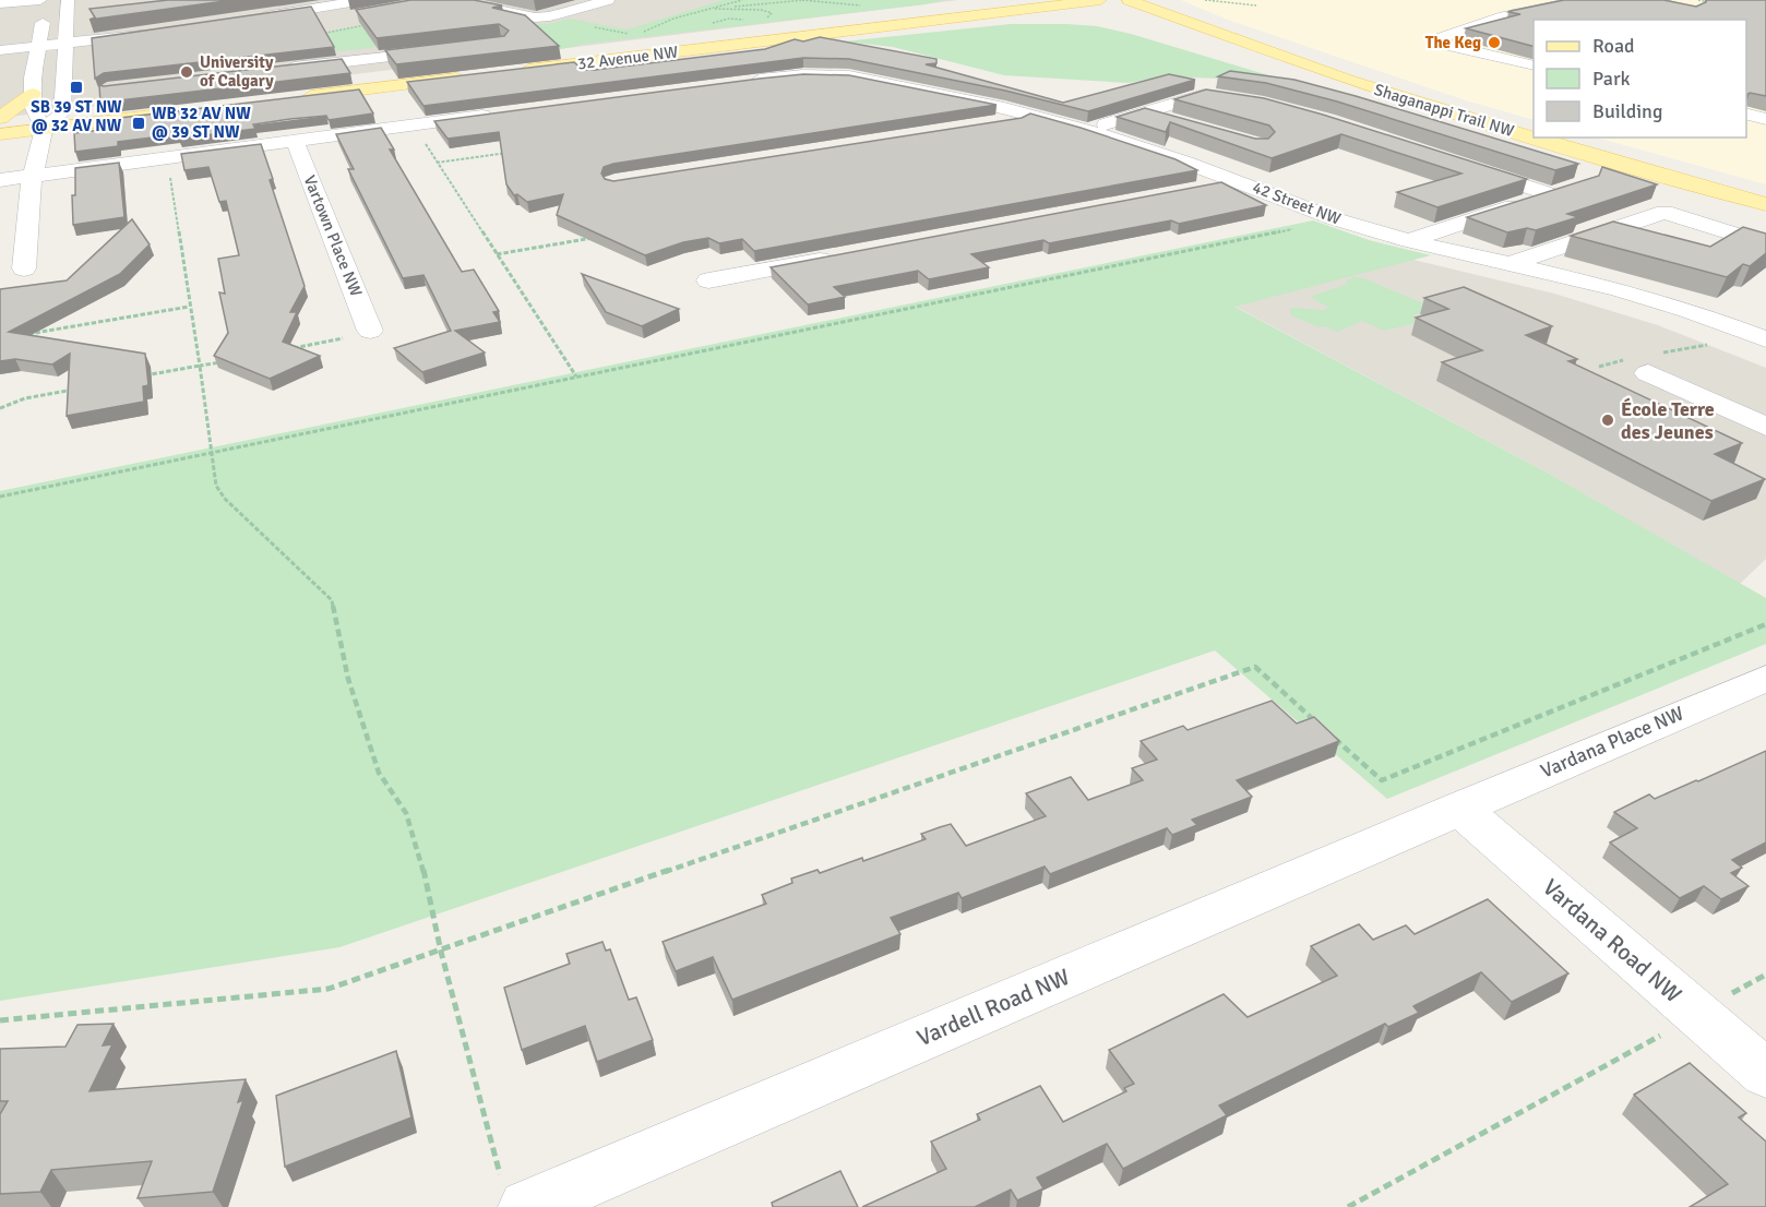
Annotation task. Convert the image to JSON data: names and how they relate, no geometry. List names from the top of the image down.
{
  "streets": {
    "main road": ["32 Avenue NW", "Shaganappi Trail NW"],
    "street": [
      "42 Street NW",
      "Vartown Place NW",
      "Vardana Place NW",
      "Vardana Road NW",
      "Vardell Road NW"
    ]
  },
  "crossings": [
    ["Vardana Place NW", "Vardana Road NW"],
    ["Vardana Place NW", "Vardell Road NW"],
    ["Vardana Road NW", "Vardell Road NW"]
  ],
  "places": {
    "other": ["The Keg", "University of Calgary", "École Terre des Jeunes"],
    "transit": ["SB 39 ST NW @ 32 AV NW", "WB 32 AV NW @ 39 ST NW"]
  },
  "legend": ["Road", "Park", "Building"]
}
